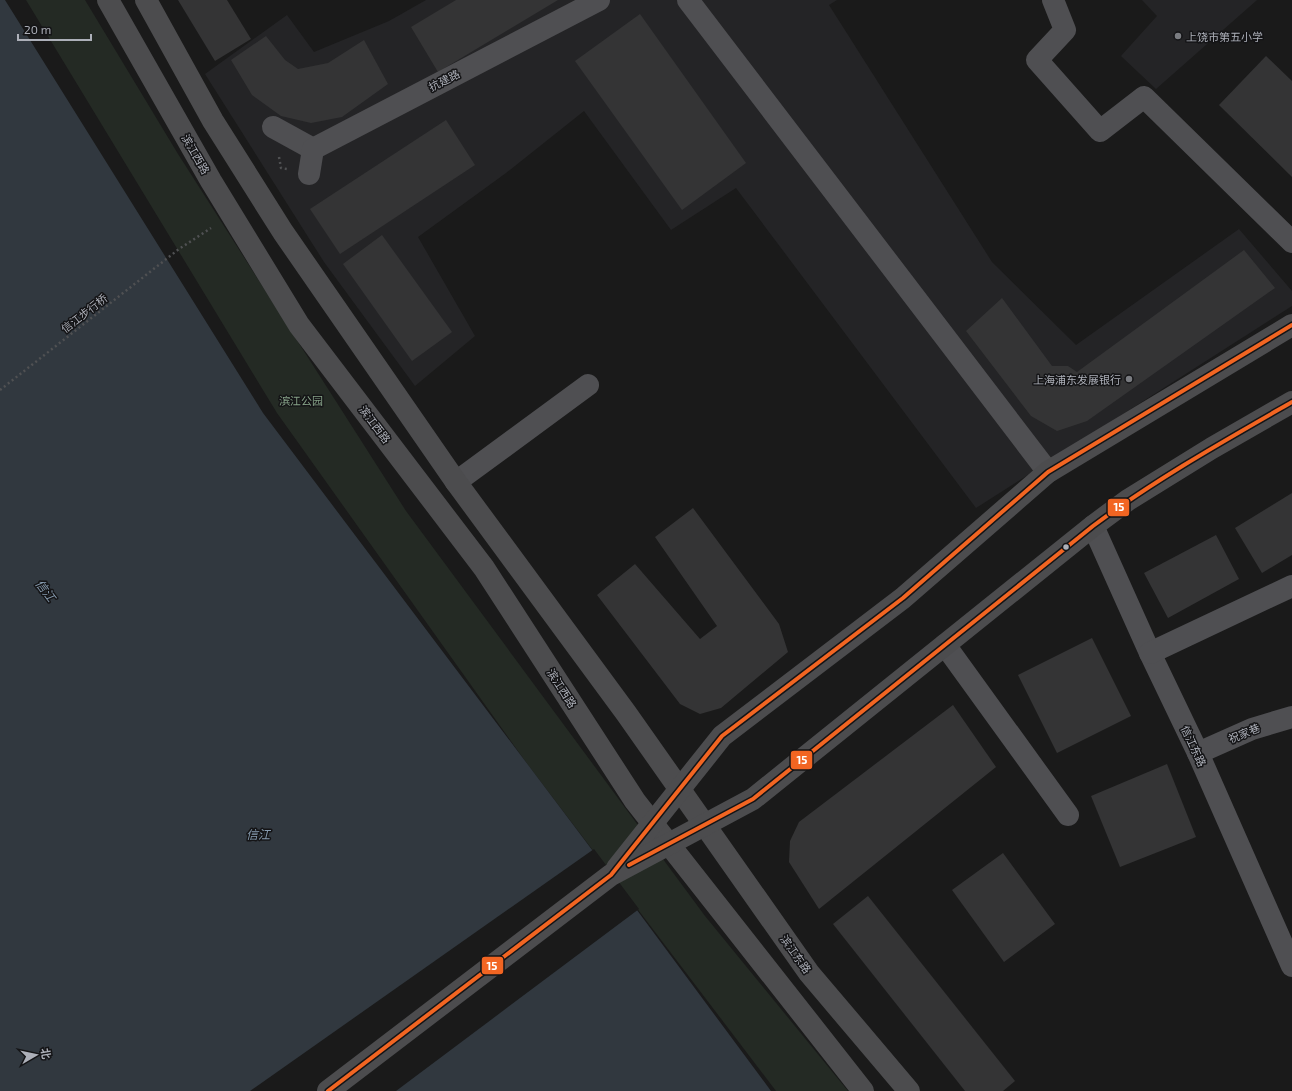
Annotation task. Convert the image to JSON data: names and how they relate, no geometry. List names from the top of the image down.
{
  "streets": {
    "main road": ["滨江西路", "滨江东路"],
    "street": ["抗建路", "祝家巷", "信江东路"],
    "path": ["信江步行桥"]
  },
  "crossings": [
    ["祝家巷", "信江东路"]
  ],
  "water": ["信江"],
  "parks": ["滨江公园"],
  "places": ["上饶市第五小学", "上海浦东发展银行"],
  "lines": ["transit line 15"],
  "scale_bar": "20 m",
  "north": "right"
}
